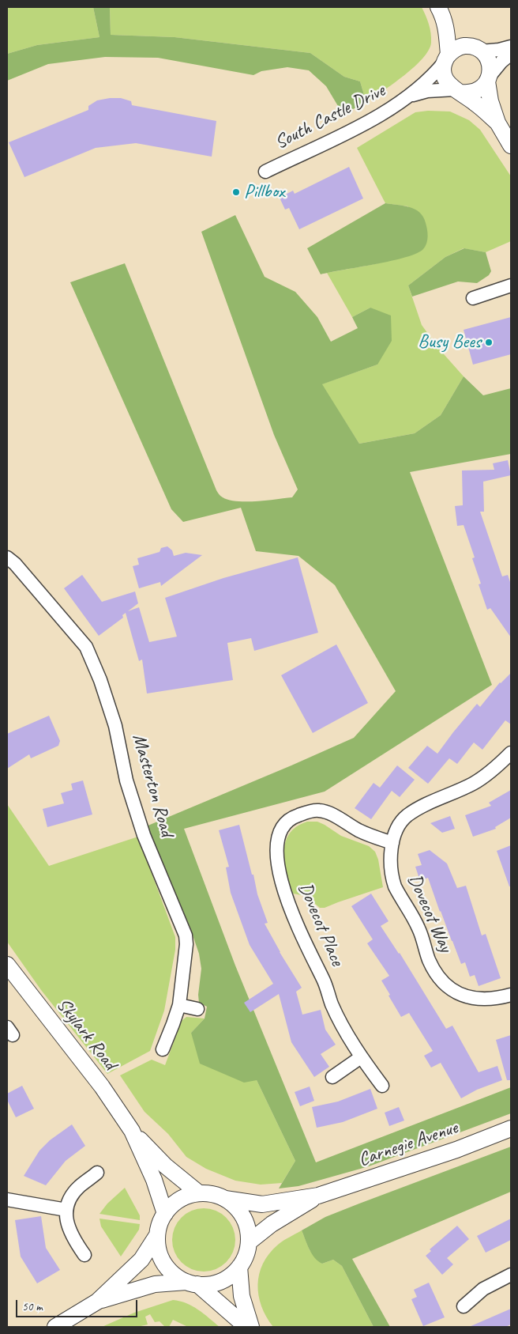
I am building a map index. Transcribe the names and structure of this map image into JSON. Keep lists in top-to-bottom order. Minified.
{"streets":{"street":["South Castle Drive","Masterton Road","Dovecot Way","Dovecot Place","Skylark Road","Carnegie Avenue"]},"crossings":[["Dovecot Way","Dovecot Place"],["Skylark Road","Carnegie Avenue"]],"places":["Pillbox","Busy Bees"],"scale_bar":"50 m"}
